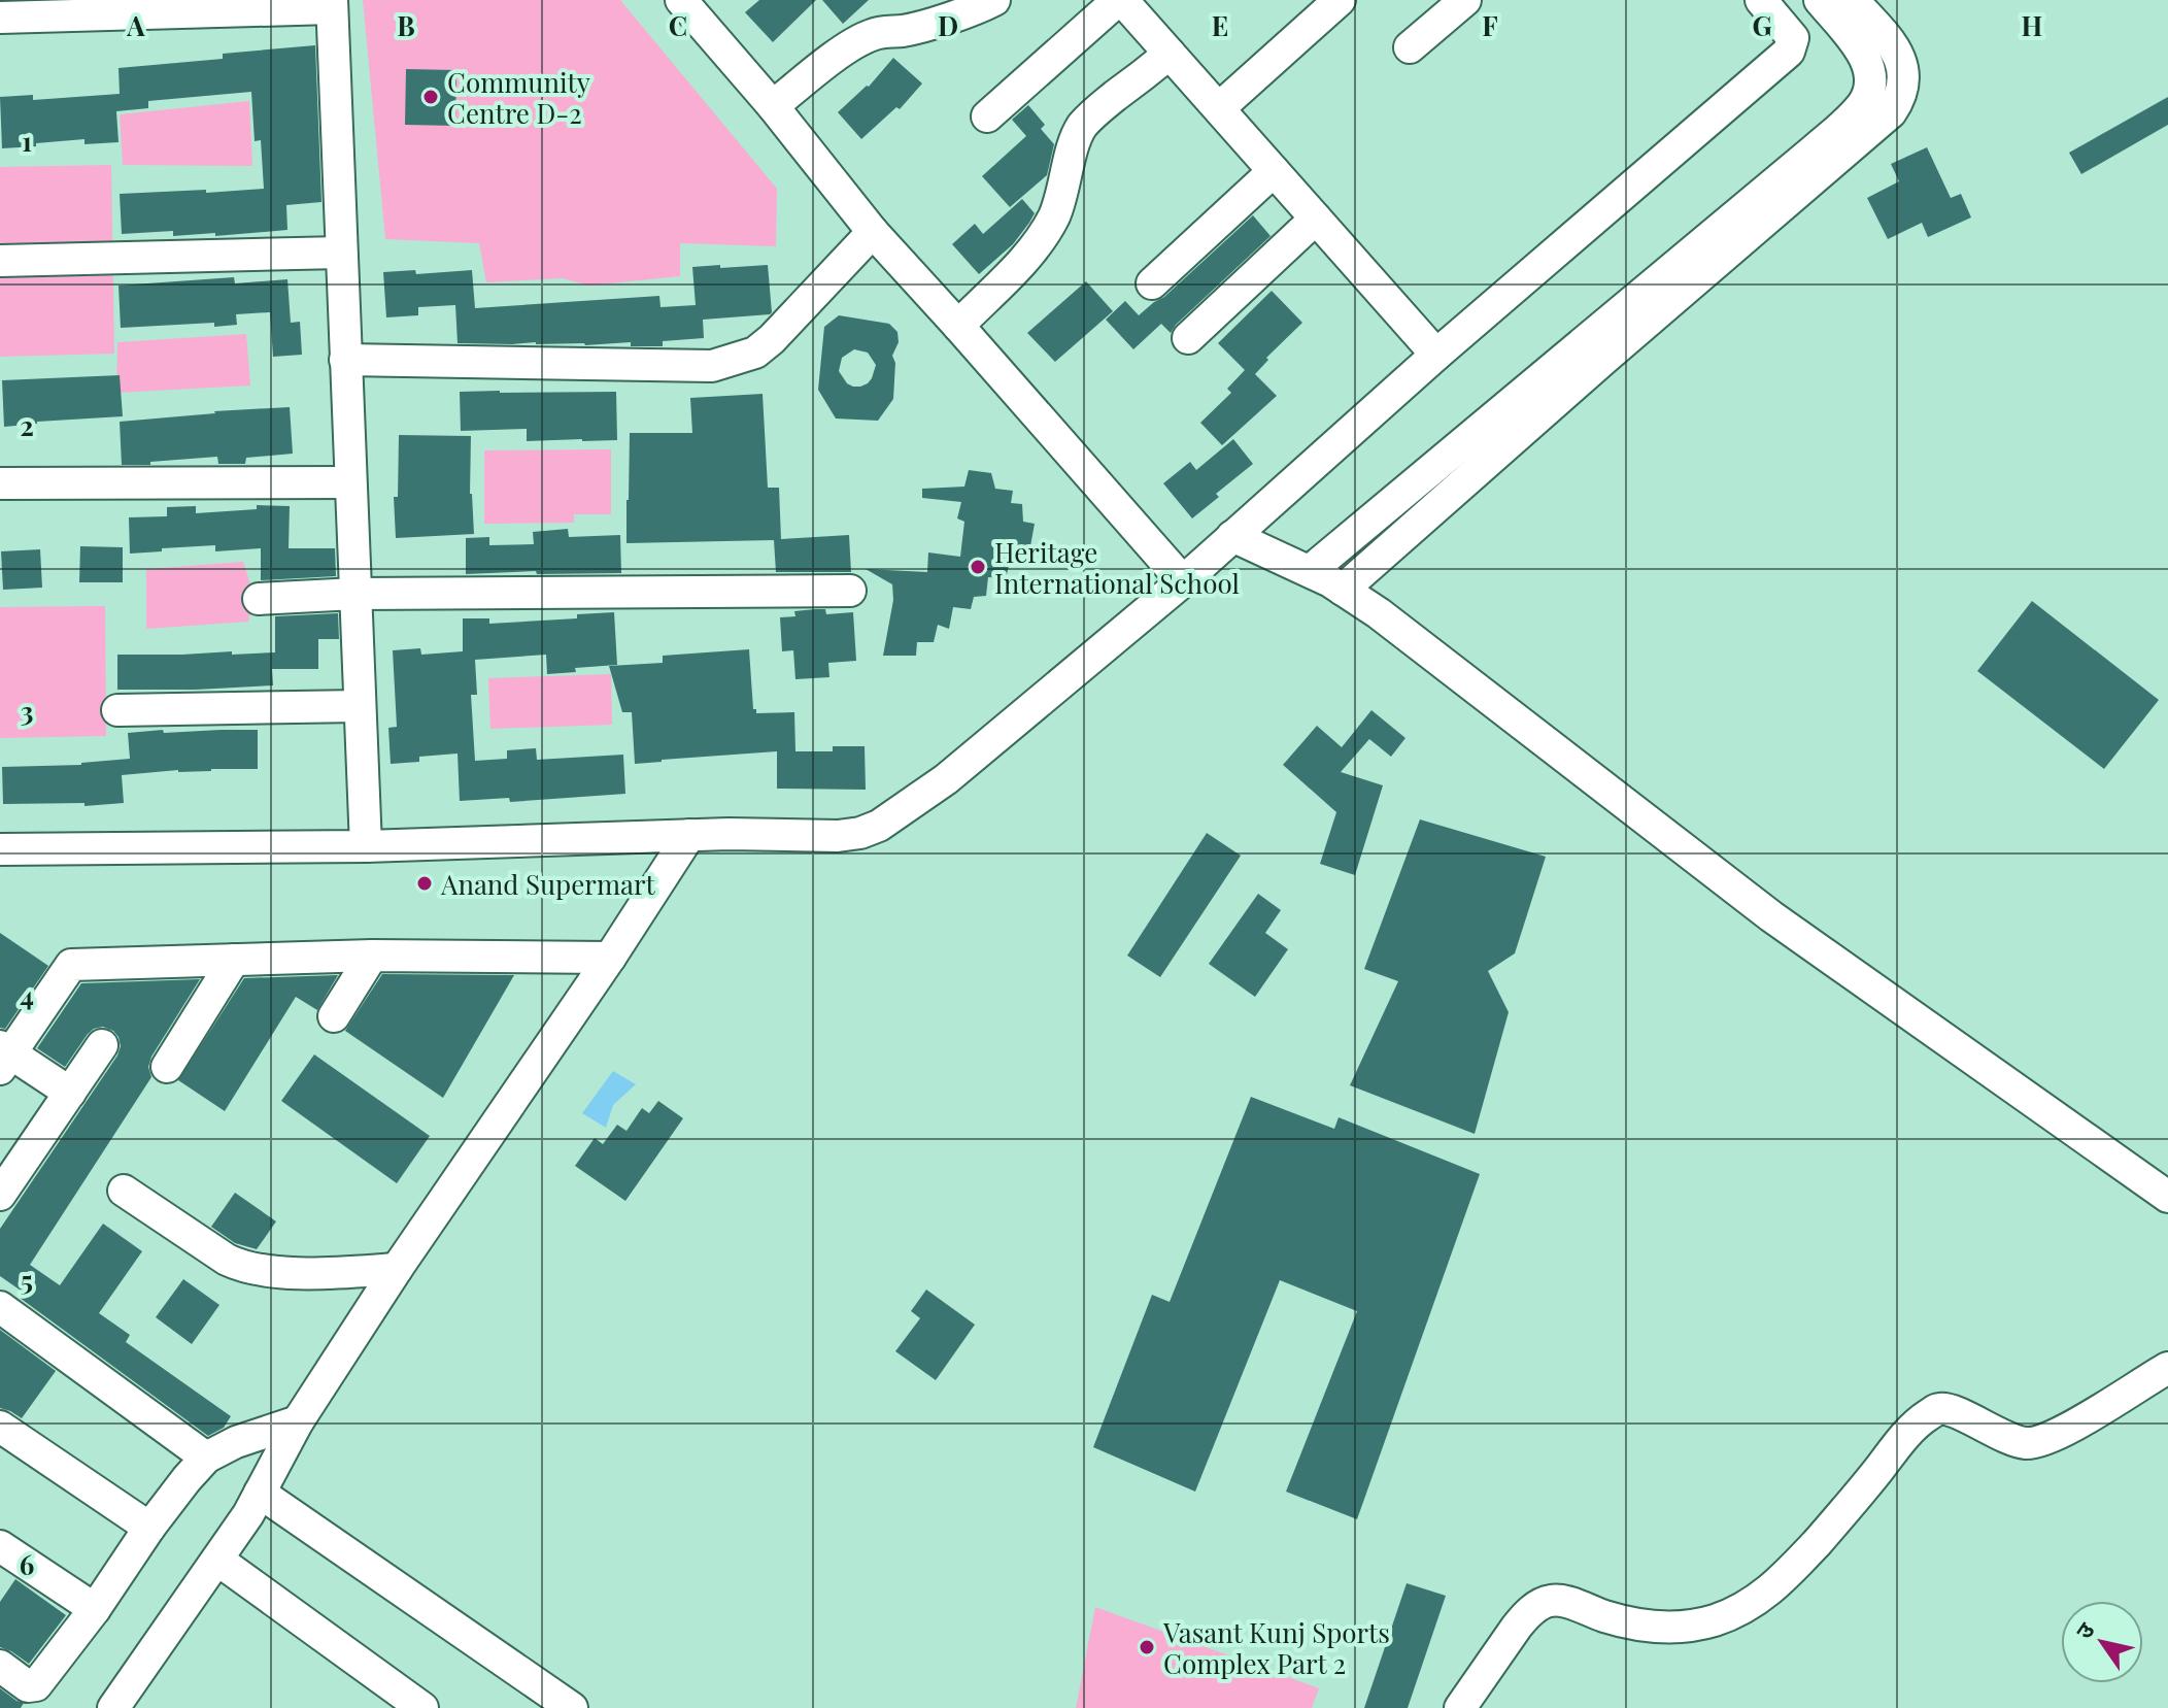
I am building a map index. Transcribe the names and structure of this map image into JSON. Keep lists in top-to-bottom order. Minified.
{"places":["Community Centre D-2","Heritage International School","Anand Supermart","Vasant Kunj Sports Complex Part 2"],"north":"top left","grid":{"columns":["A","B","C","D","E","F","G","H"],"rows":["1","2","3","4","5","6"]}}
